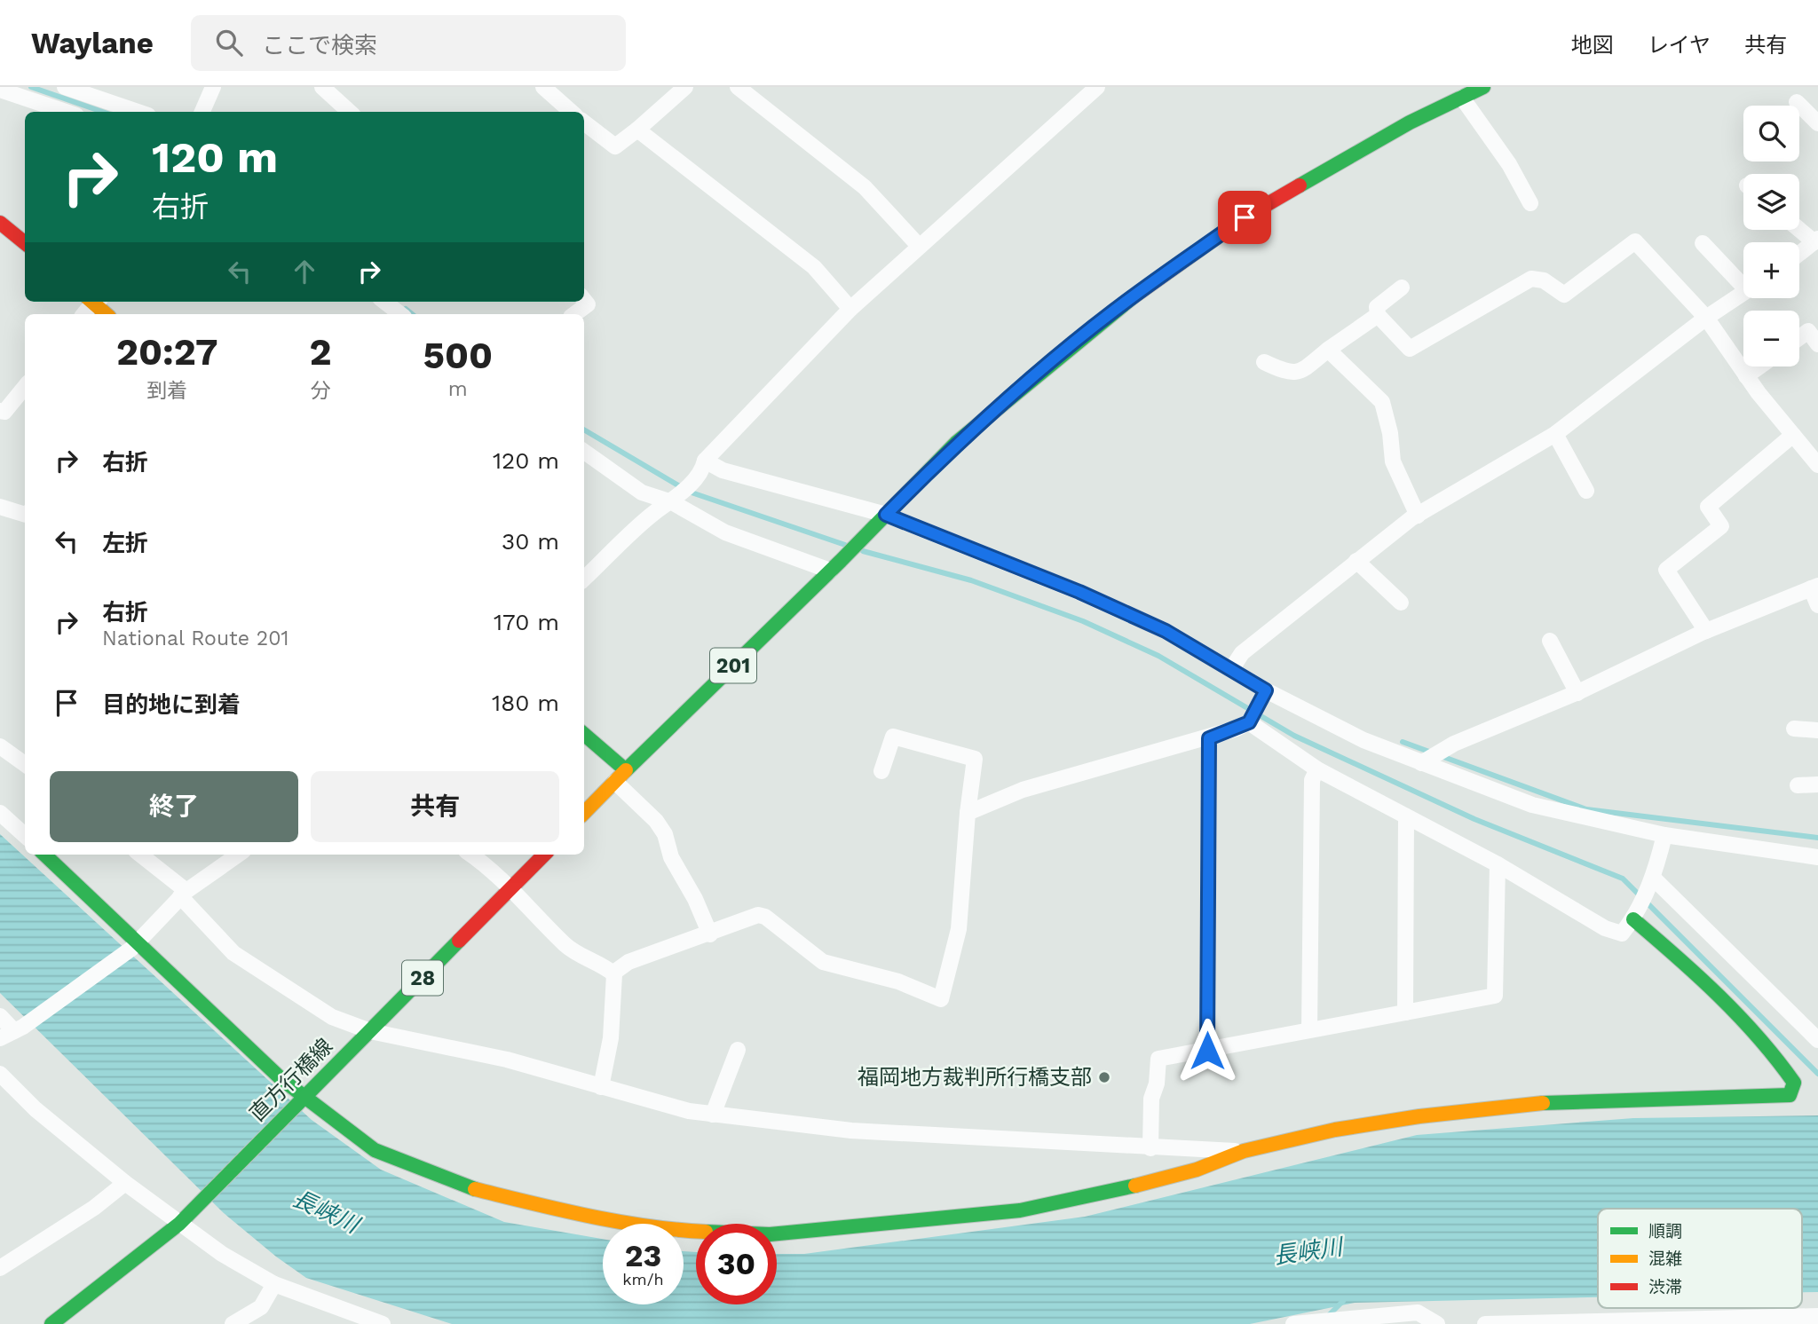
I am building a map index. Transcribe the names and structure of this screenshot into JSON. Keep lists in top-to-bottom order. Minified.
{"streets":{"main road":["201","28","直方行橋線"]},"water":["長峡川"],"places":["福岡地方裁判所行橋支部"],"legend":["順調","混雑","渋滞"],"page":{"header":"Waylane","search":"ここで検索","nav":["地図","レイヤ","共有"],"map_buttons":["+","−"],"turn":["120 m","右折"],"eta":["20:27","到着","2","分","500","m"],"list":[{"name":"右折","value":"120 m"},{"name":"左折","value":"30 m"},{"name":"右折","note":"National Route 201","value":"170 m"},{"name":"目的地に到着","value":"180 m"}],"buttons":["終了","共有"],"speed":"23 km/h","limit":"30"}}
